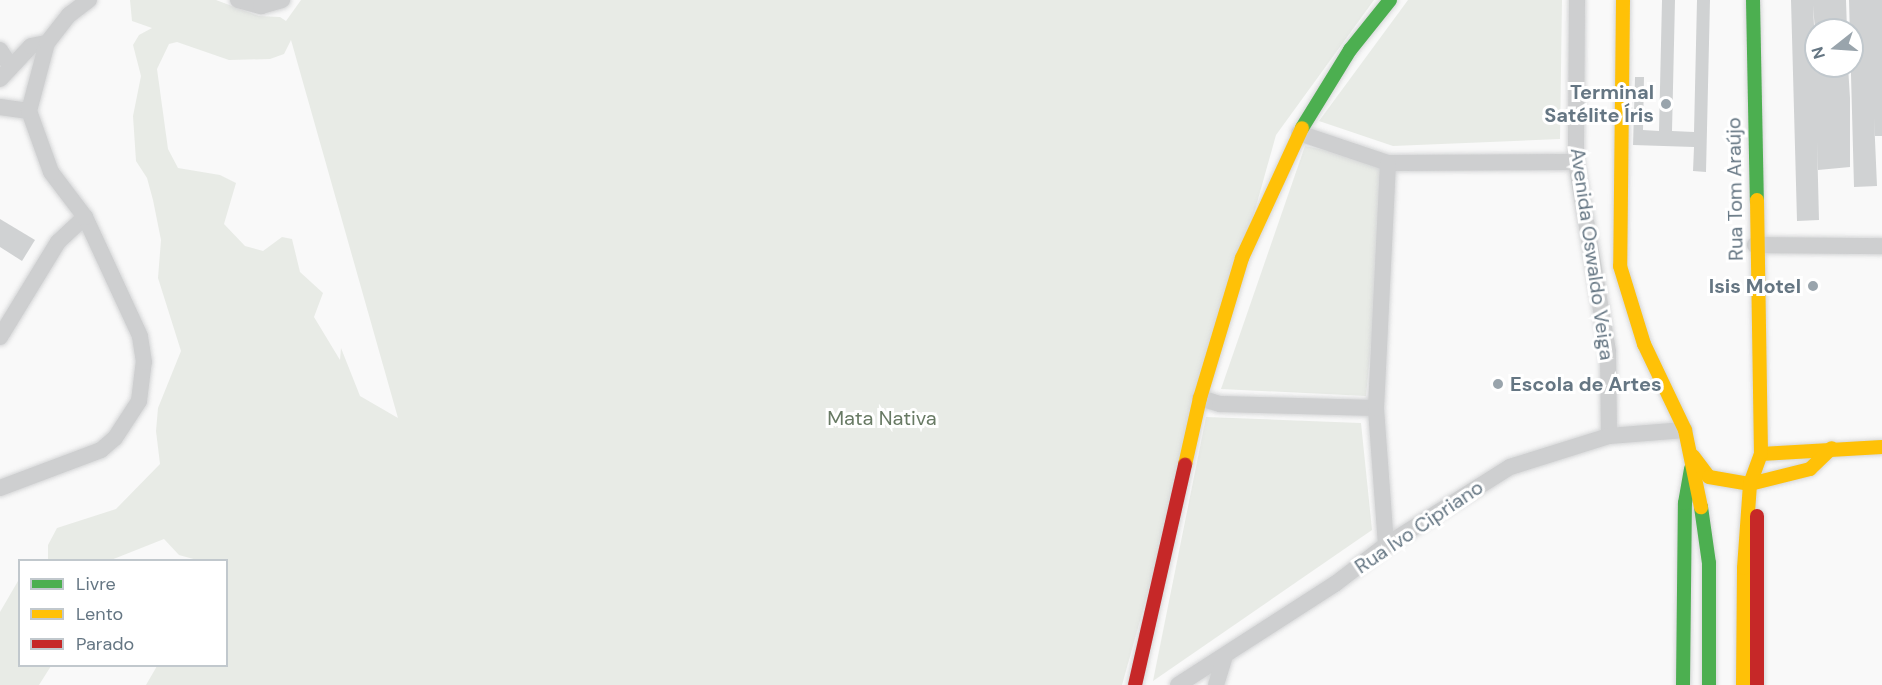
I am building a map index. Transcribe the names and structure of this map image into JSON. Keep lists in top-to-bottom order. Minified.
{"streets":{"main road":["Rua Tom Araújo"],"street":["Avenida Oswaldo Veiga","Rua Ivo Cipriano"]},"crossings":[["Avenida Oswaldo Veiga","Rua Ivo Cipriano"]],"parks":["Mata Nativa"],"places":["Terminal Satélite Íris","Isis Motel","Escola de Artes"],"legend":["Livre","Lento","Parado"],"north":"left"}
